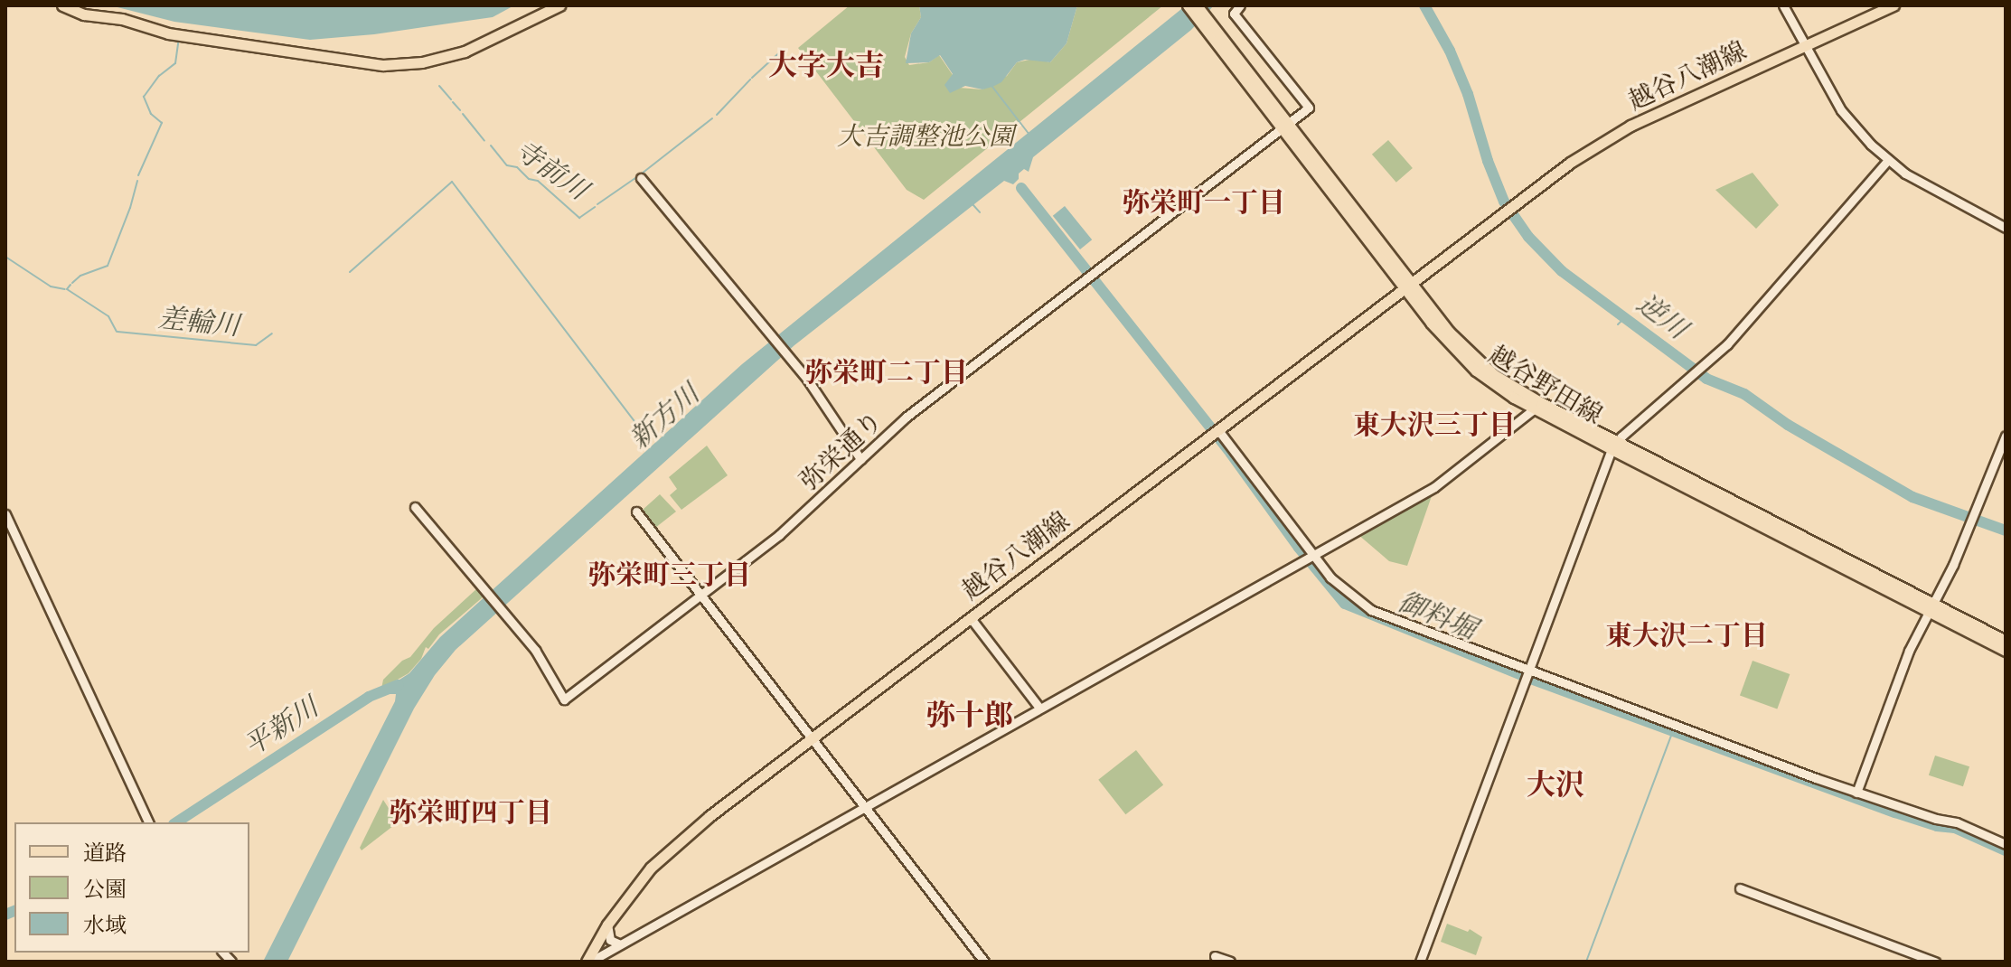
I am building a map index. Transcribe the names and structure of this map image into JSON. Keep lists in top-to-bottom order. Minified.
{"streets":{"main road":["越谷八潮線","越谷野田線"],"street":["弥栄通り"]},"crossings":[["越谷八潮線","越谷野田線"],["越谷野田線","弥栄通り"]],"districts":["大字大吉","弥栄町一丁目","弥栄町二丁目","東大沢三丁目","弥栄町三丁目","東大沢二丁目","弥十郎","大沢","弥栄町四丁目"],"water":["寺前川","逆川","差輪川","新方川","御料堀","平新川"],"parks":["大吉調整池公園"],"legend":["道路","公園","水域"]}
